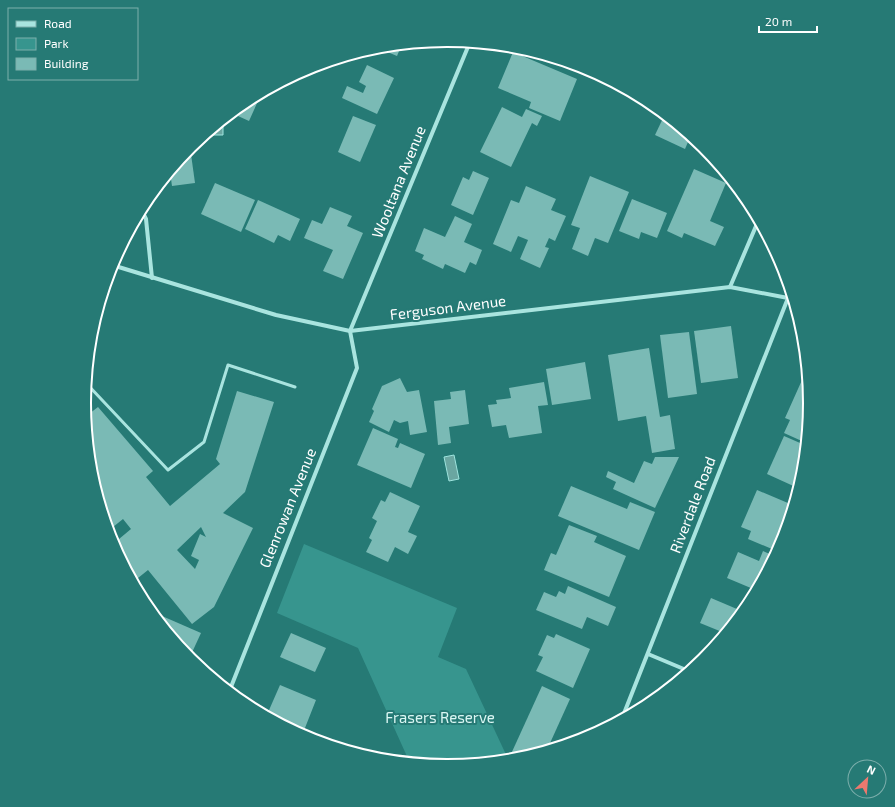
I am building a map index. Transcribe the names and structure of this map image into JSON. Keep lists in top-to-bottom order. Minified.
{"streets":{"street":["Wooltana Avenue","Ferguson Avenue","Riverdale Road","Glenrowan Avenue"]},"crossings":[["Wooltana Avenue","Ferguson Avenue"],["Wooltana Avenue","Glenrowan Avenue"],["Ferguson Avenue","Riverdale Road"],["Ferguson Avenue","Glenrowan Avenue"]],"parks":["Frasers Reserve"],"legend":["Road","Park","Building"],"scale_bar":"20 m","north":"top right"}
